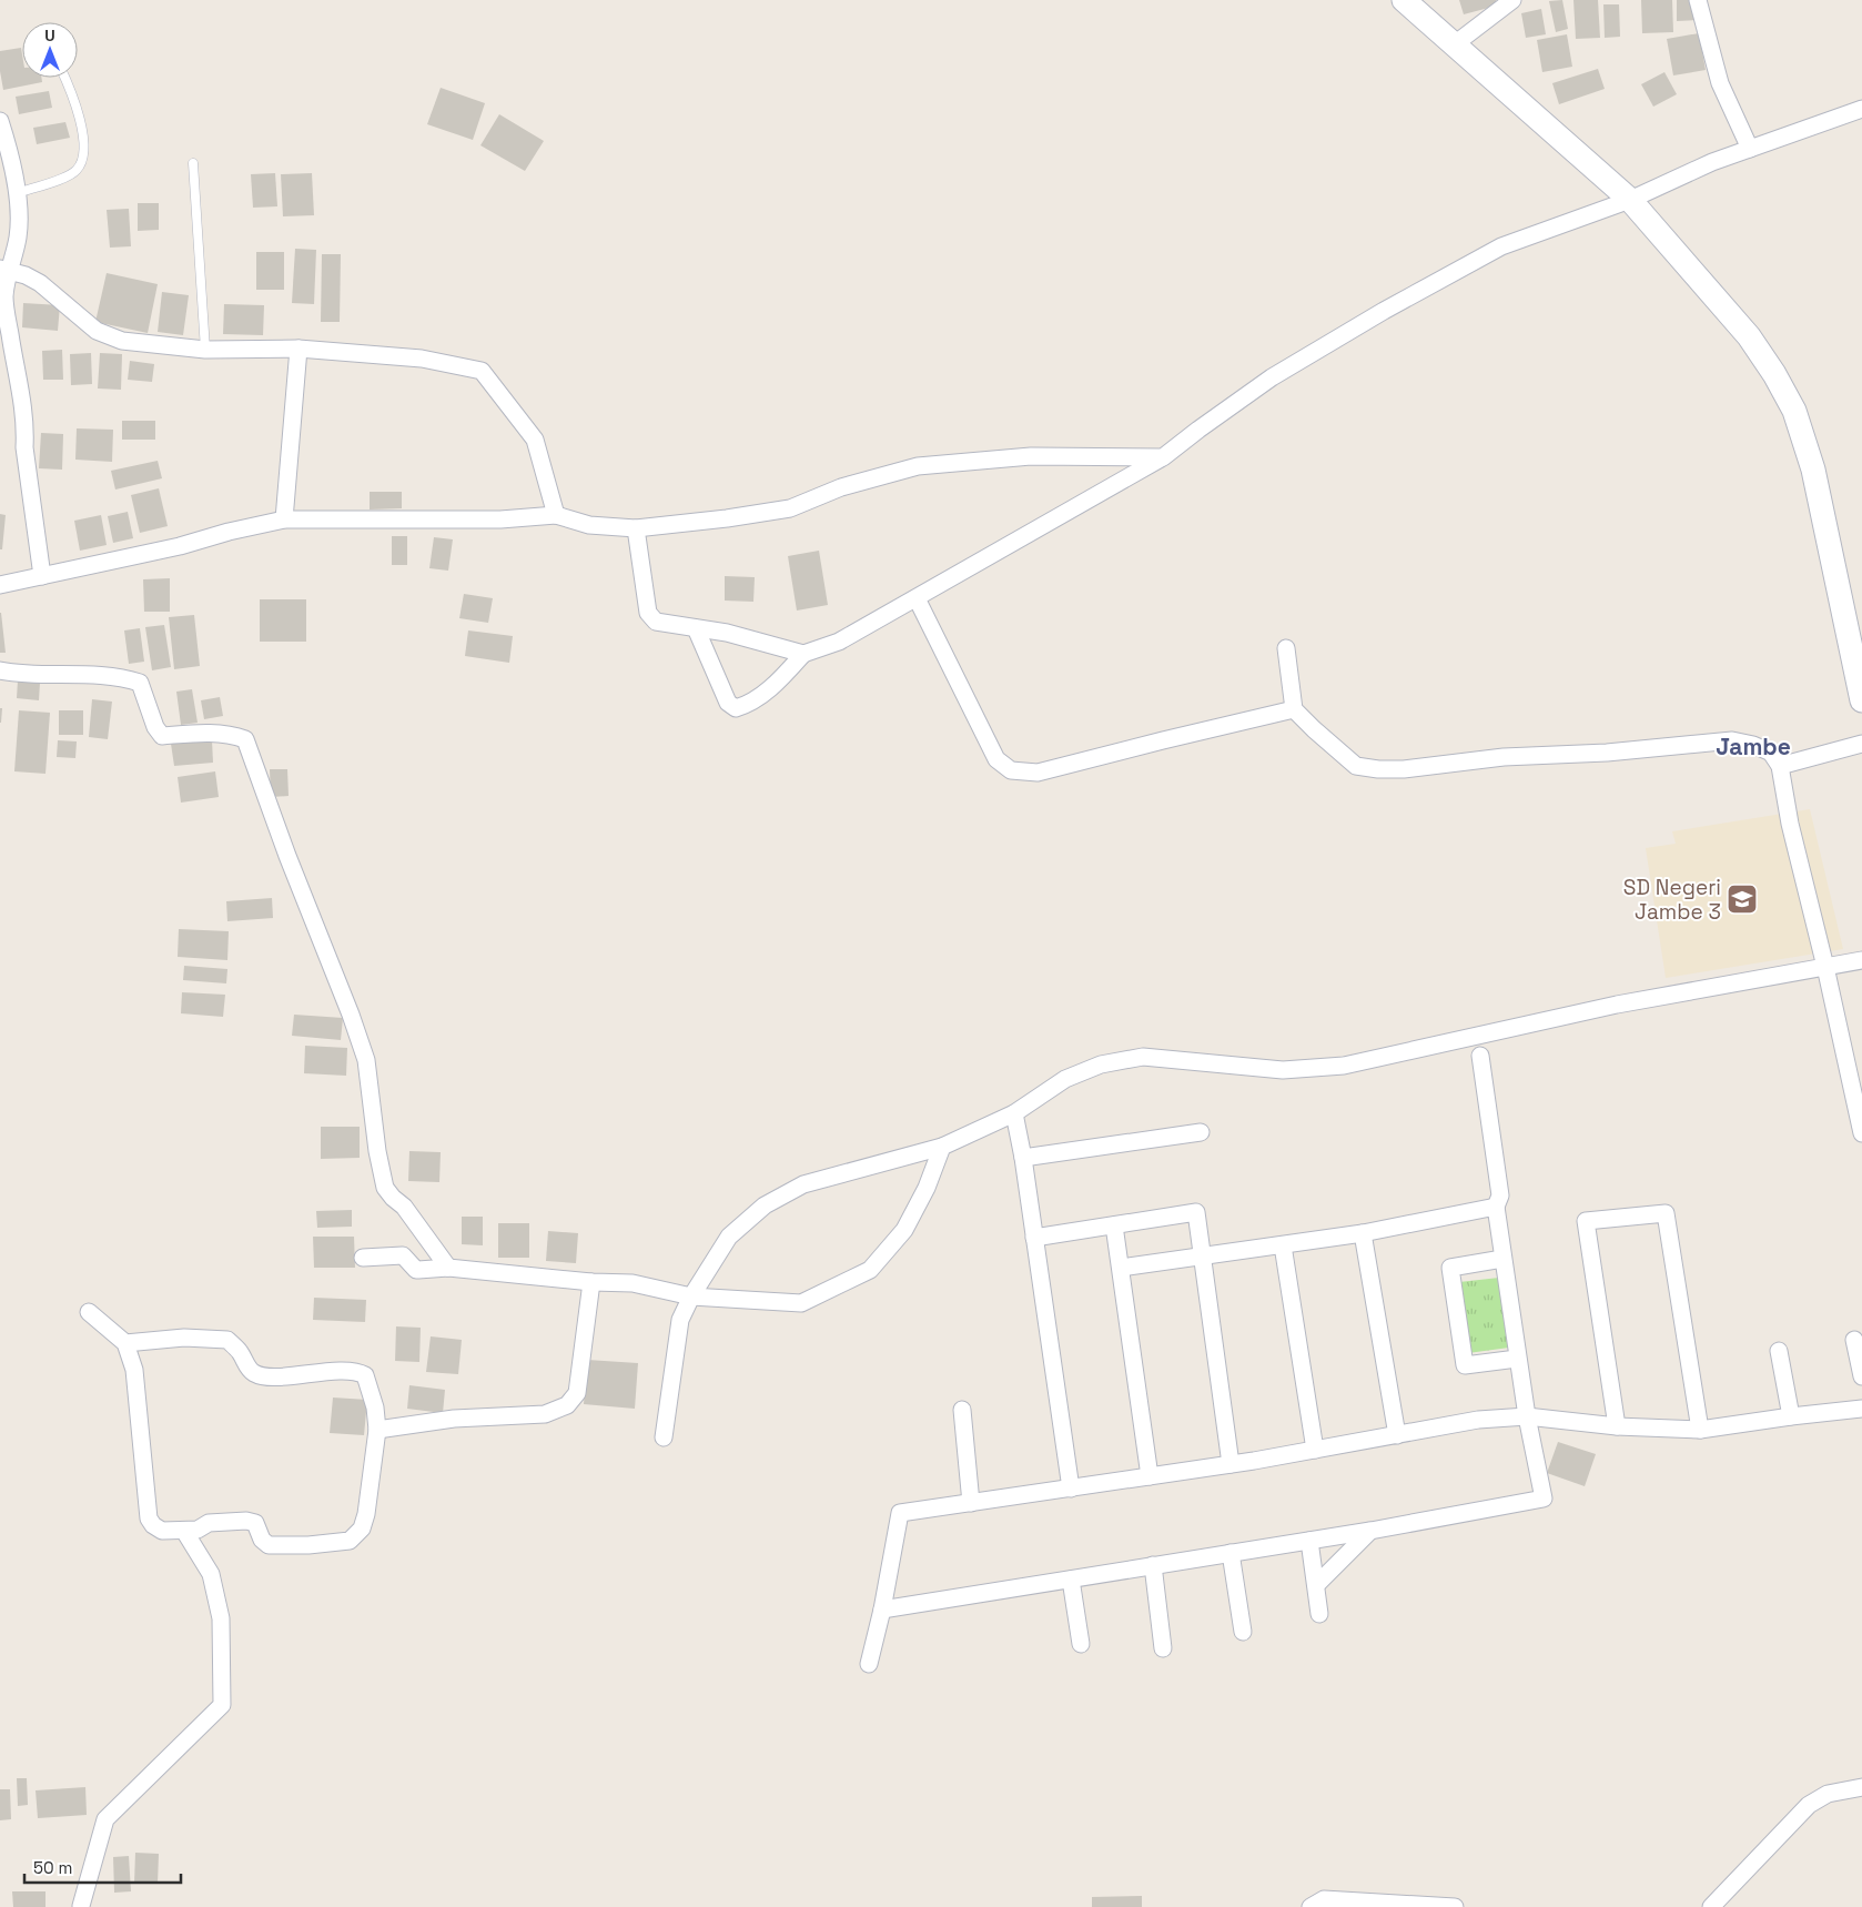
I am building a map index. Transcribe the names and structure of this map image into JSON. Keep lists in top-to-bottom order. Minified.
{"districts":["Jambe"],"places":{"school or university":["SD Negeri Jambe 3"]},"scale_bar":"50 m","north":"top"}
